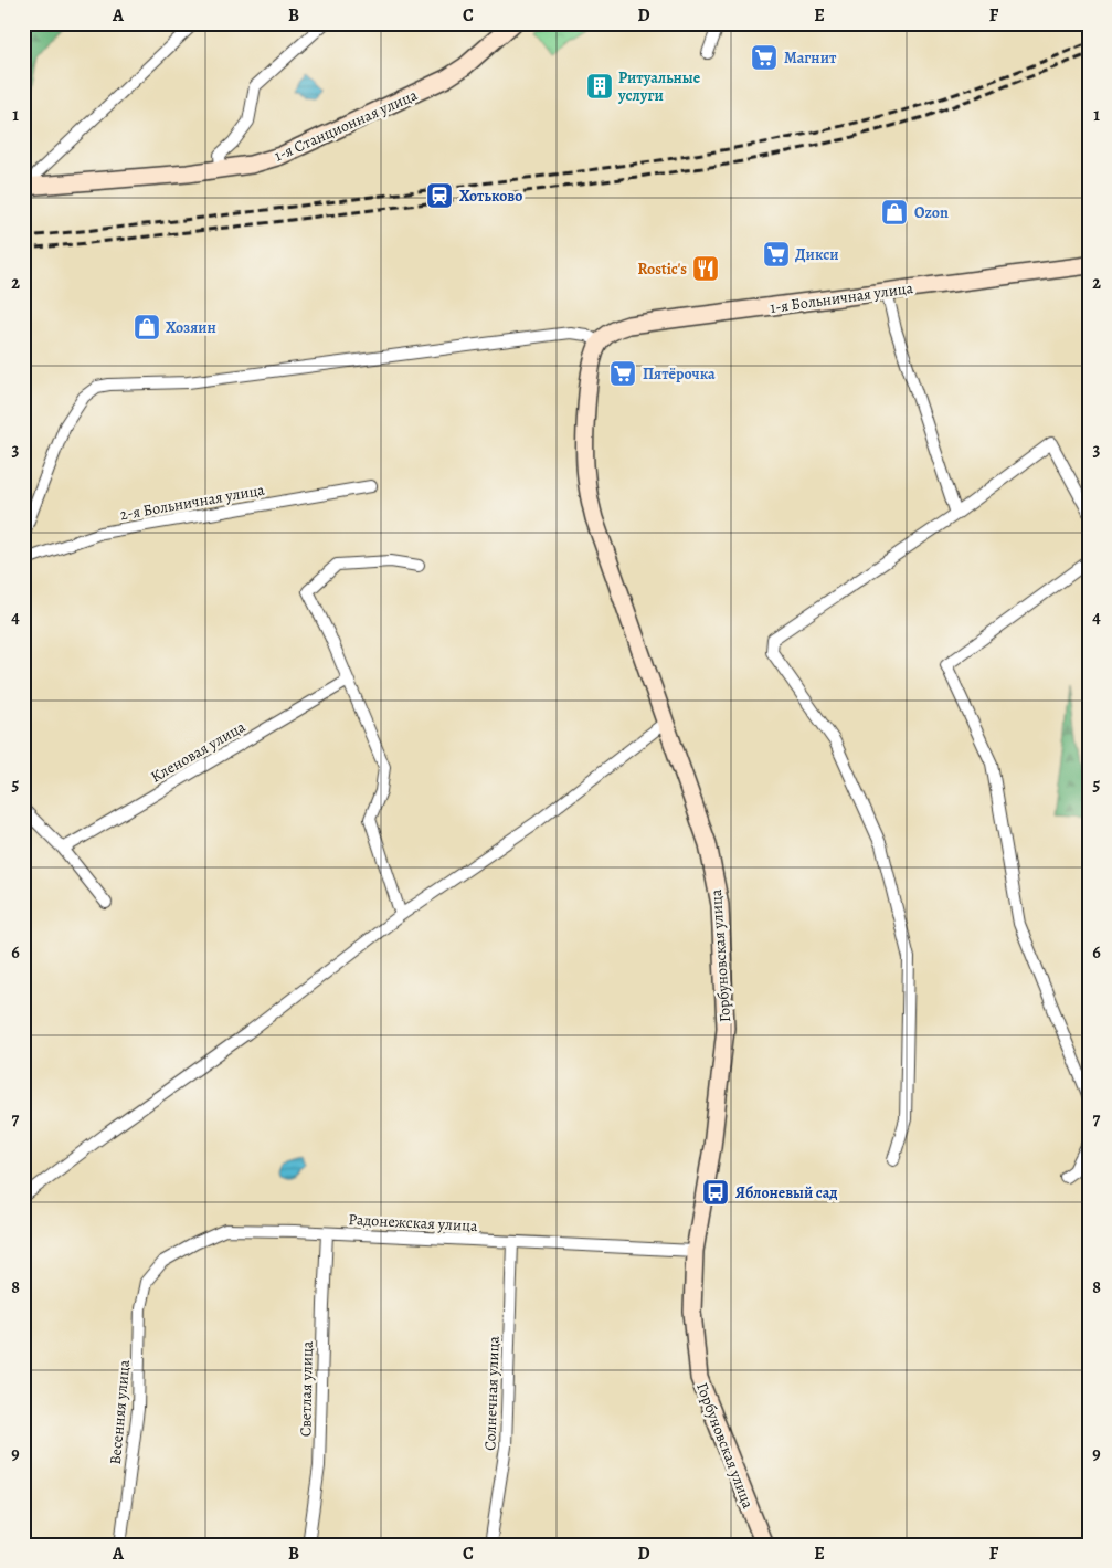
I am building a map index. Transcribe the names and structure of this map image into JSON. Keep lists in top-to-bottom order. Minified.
{"streets":{"main road":["1-я Станционная улица","1-я Больничная улица","Горбуновская улица"],"street":["2-я Больничная улица","Кленовая улица","Радонежская улица","Светлая улица","Солнечная улица","Весенняя улица"]},"crossings":[["1-я Больничная улица","Горбуновская улица"],["Горбуновская улица","Радонежская улица"],["Радонежская улица","Светлая улица"],["Радонежская улица","Солнечная улица"],["Радонежская улица","Весенняя улица"]],"places":{"supermarket":["Магнит","Дикси","Пятёрочка"],"building":["Ритуальные услуги"],"station":["Хотьково"],"shop":["Ozon","Хозяин"],"restaurant":["Rostic's"],"bus stop":["Яблоневый сад"]},"grid":{"columns":["A","B","C","D","E","F"],"rows":["1","2","3","4","5","6","7","8","9"]}}
